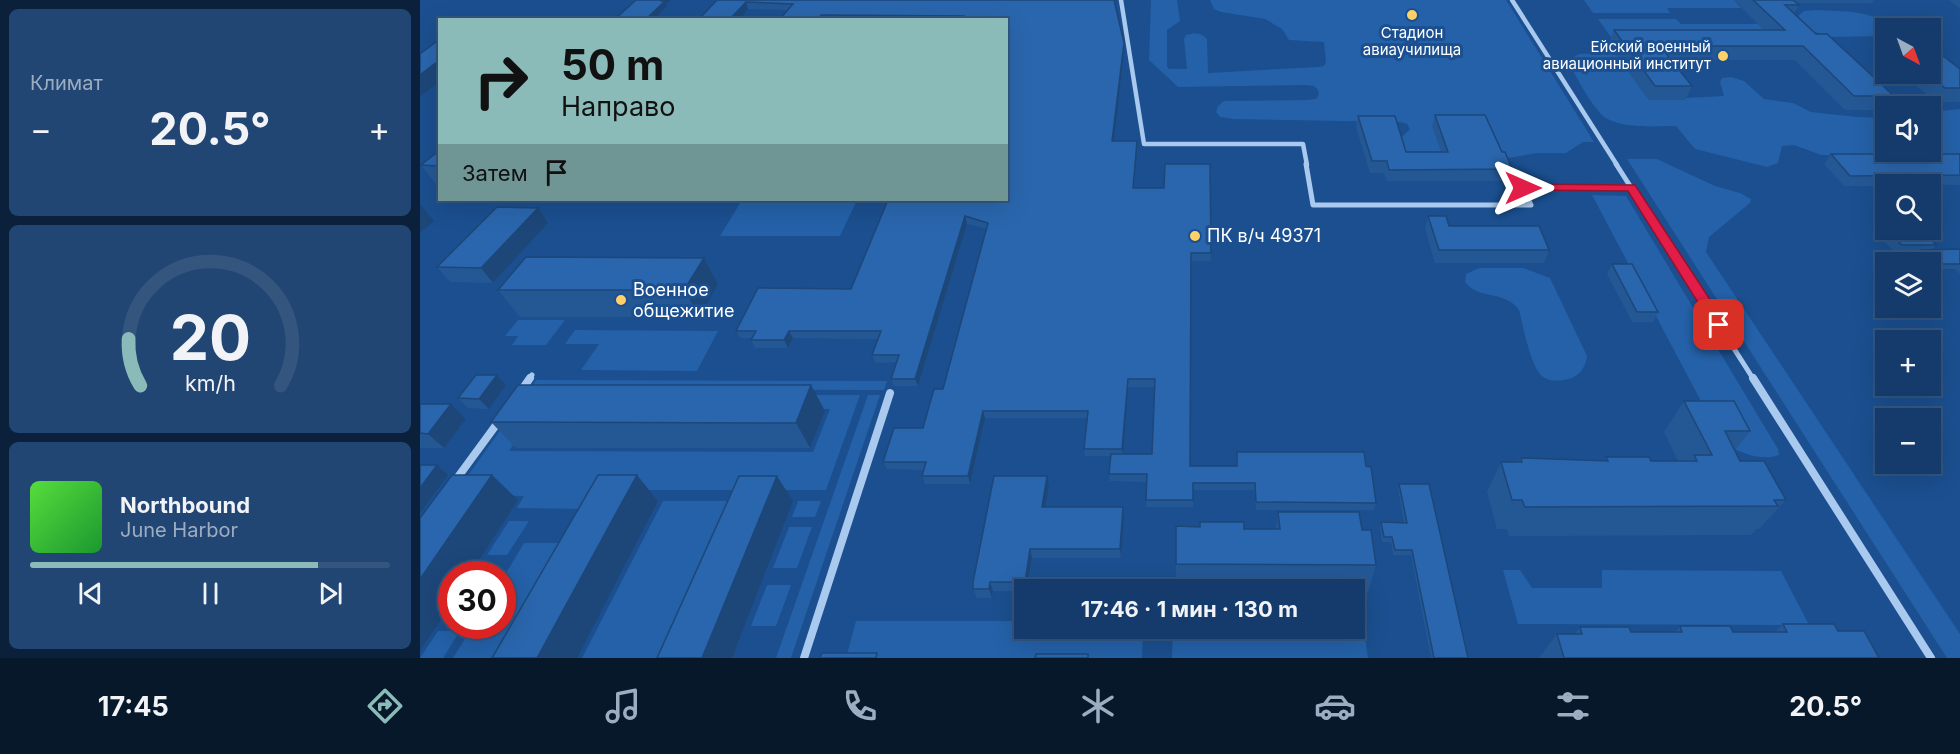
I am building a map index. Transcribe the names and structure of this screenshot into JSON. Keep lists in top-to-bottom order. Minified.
{"places":["Стадион авиаучилища","Ейский военный авиационный институт","ПК в/ч 49371","Военное общежитие"],"north":"bottom right","page":{"tile":"Климат","map_buttons":["+","−"],"turn":["50 m","Направо"],"heat":["−","20.5°","+"],"then":"Затем","song":["Northbound","June Harbor"],"limit":"30","trip":"17:46 · 1 мин · 130 m","tabs":["17:45","20.5°"],"gauge":["20","km/h"]}}
